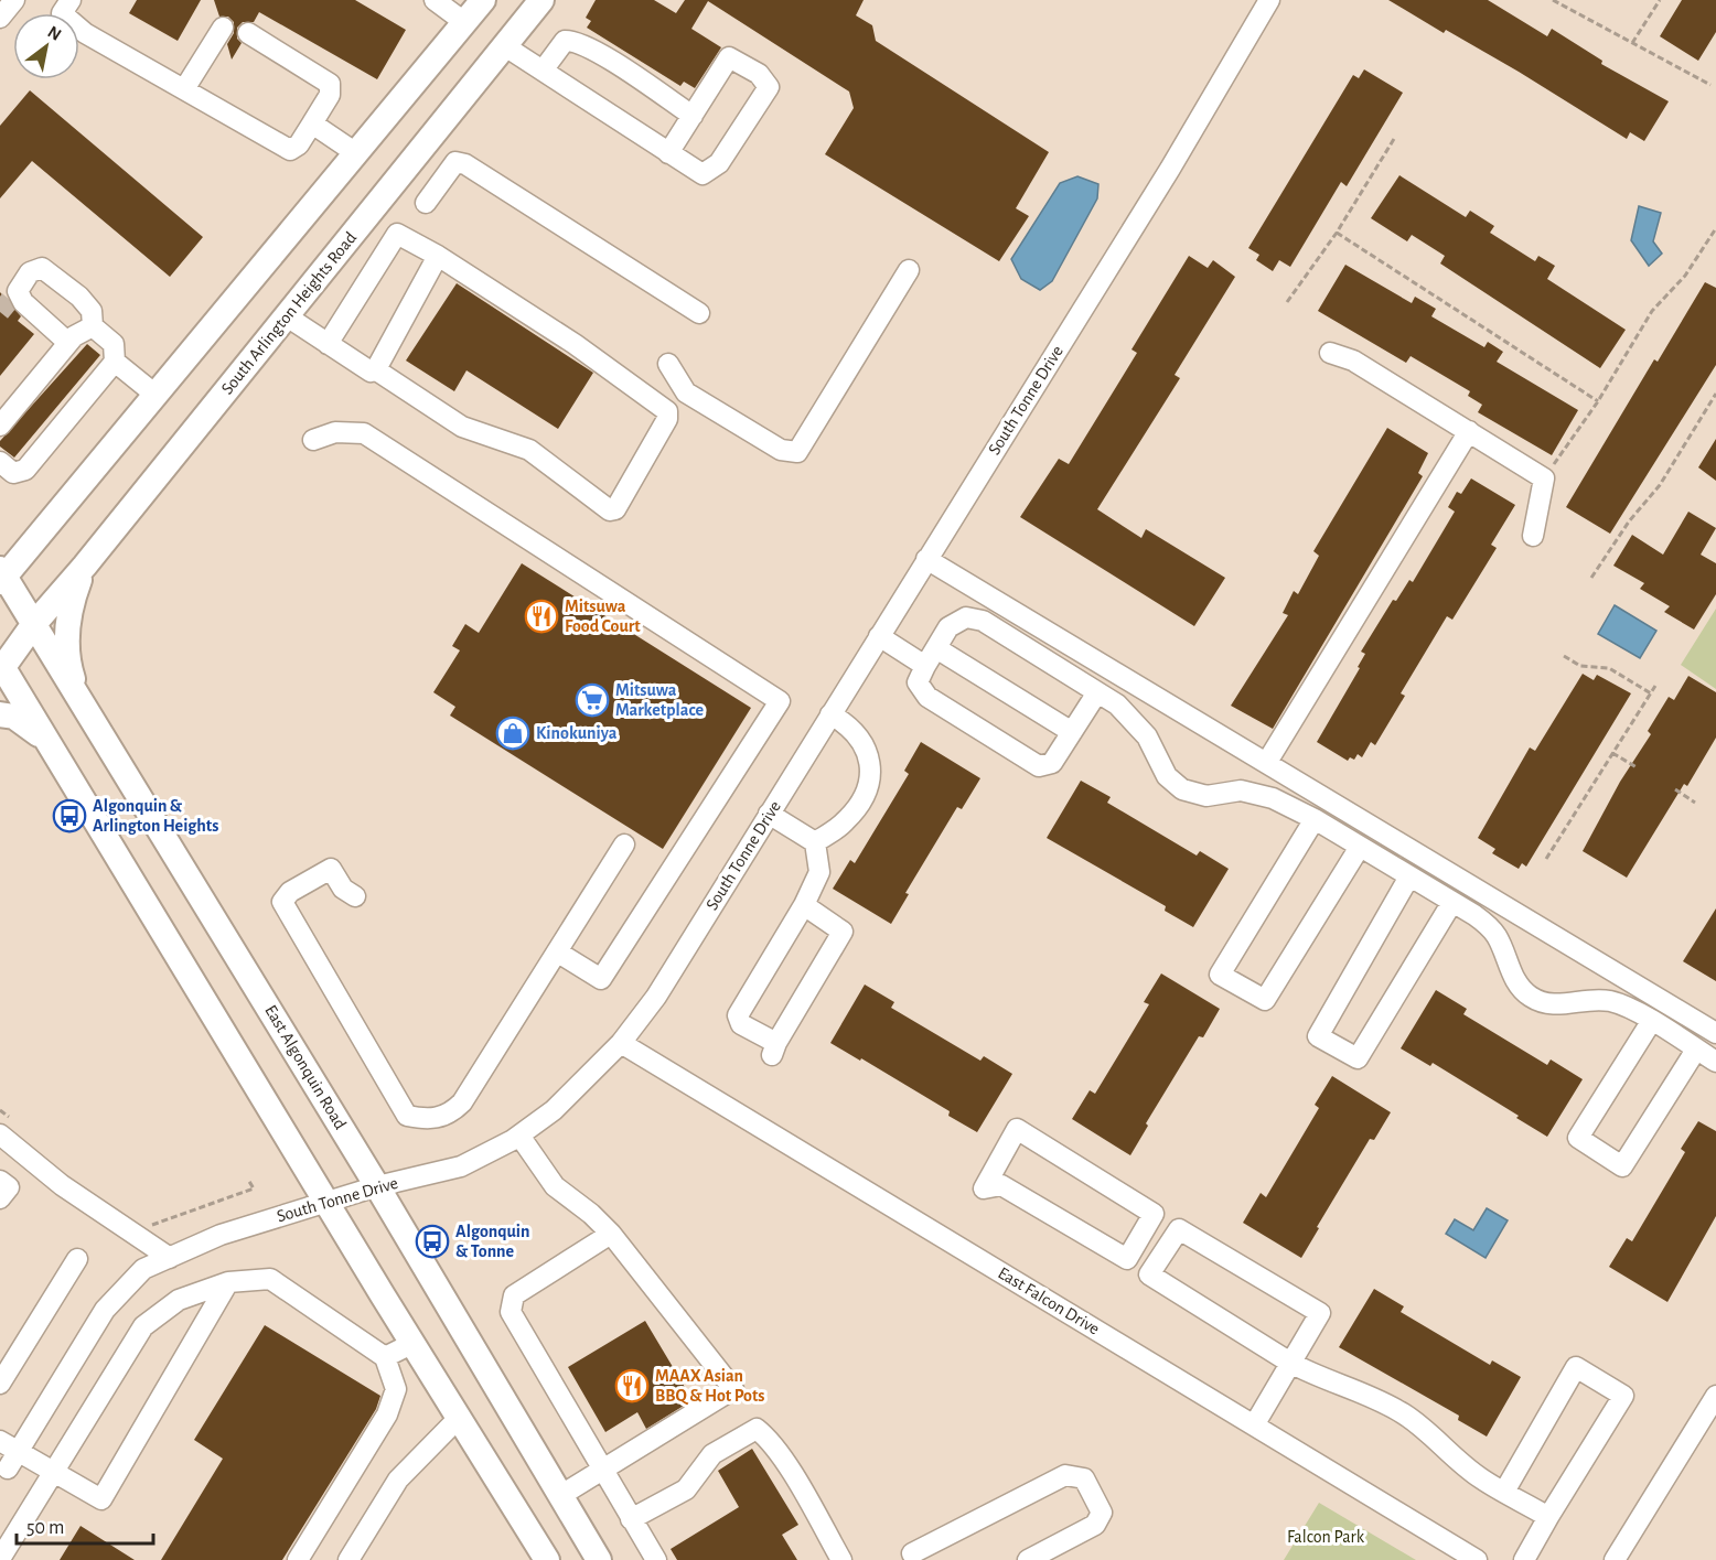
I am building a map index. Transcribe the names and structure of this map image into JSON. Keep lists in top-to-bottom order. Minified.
{"streets":{"main road":["South Arlington Heights Road","East Algonquin Road"],"street":["South Tonne Drive","East Falcon Drive"]},"crossings":[["South Arlington Heights Road","East Algonquin Road"],["South Tonne Drive","East Algonquin Road"],["South Tonne Drive","East Falcon Drive"]],"parks":["Falcon Park"],"places":{"restaurant":["Mitsuwa Food Court","MAAX Asian BBQ & Hot Pots"],"supermarket":["Mitsuwa Marketplace"],"shop":["Kinokuniya"],"bus stop":["Algonquin & Arlington Heights","Algonquin & Tonne"]},"scale_bar":"50 m","north":"top right"}
